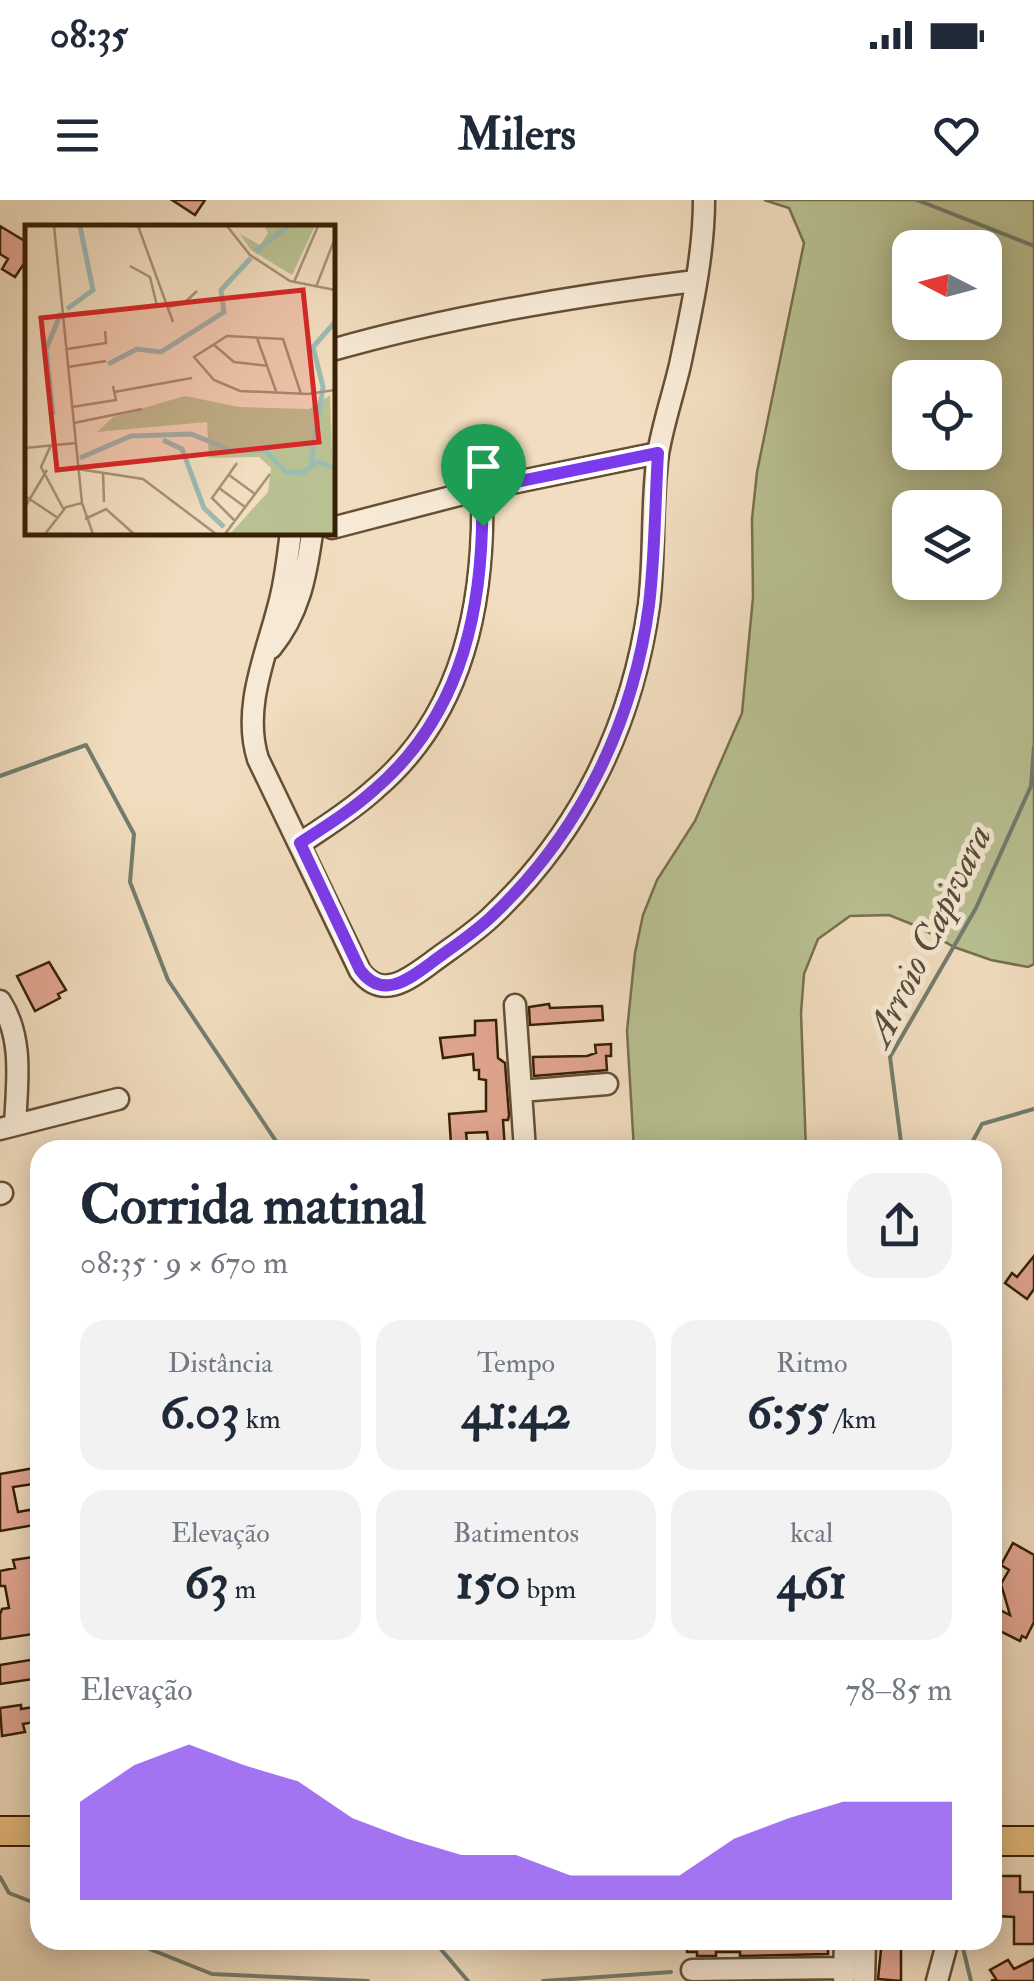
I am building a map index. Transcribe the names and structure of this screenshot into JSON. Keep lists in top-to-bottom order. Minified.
{"water":["Arroio Capivara"],"north":"left","page":{"status":"08:35","header":"Milers","heading":["Corrida matinal","08:35 · 9 × 670 m"],"stats":[["Distância","6.03 km"],["Tempo","41:42"],["Ritmo","6:55 /km"],["Elevação","63 m"],["Batimentos","150 bpm"],["kcal","461"]],"chart":["Elevação","78–85 m"]}}
